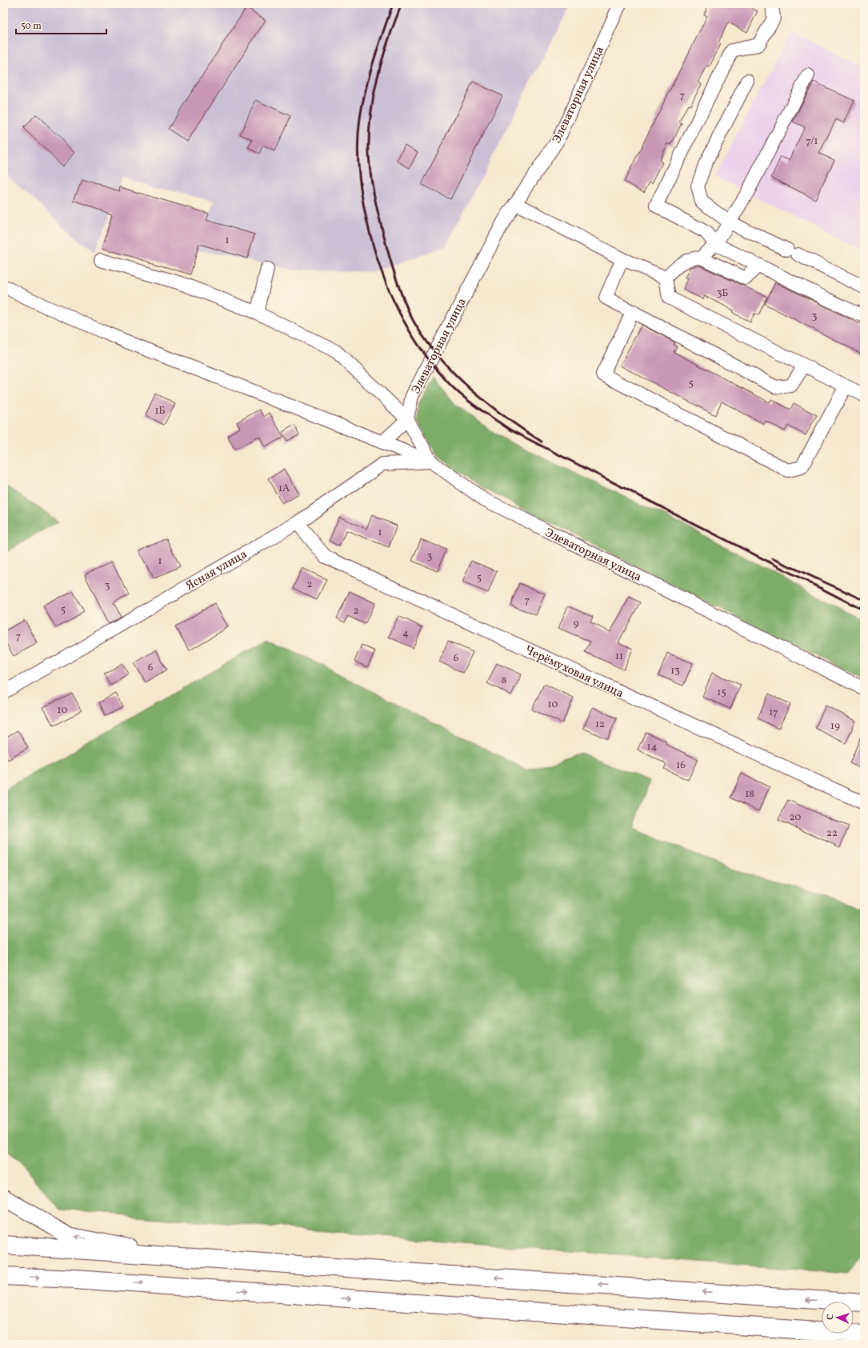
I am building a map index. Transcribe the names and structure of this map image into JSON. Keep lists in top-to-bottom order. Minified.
{"streets":{"street":["Элеваторная улица","Ясная улица","Черёмуховая улица"]},"crossings":[["Элеваторная улица","Ясная улица"],["Ясная улица","Черёмуховая улица"]],"house_numbers":["7","7/1","1","3Б","3","5","1Б","1А","1","3","1","5","2","3","7","5","2","9","4","7","11","6","6","13","8","15","10","10","17","12","19","14","16","18","20","22"],"scale_bar":"50 m","north":"left"}
